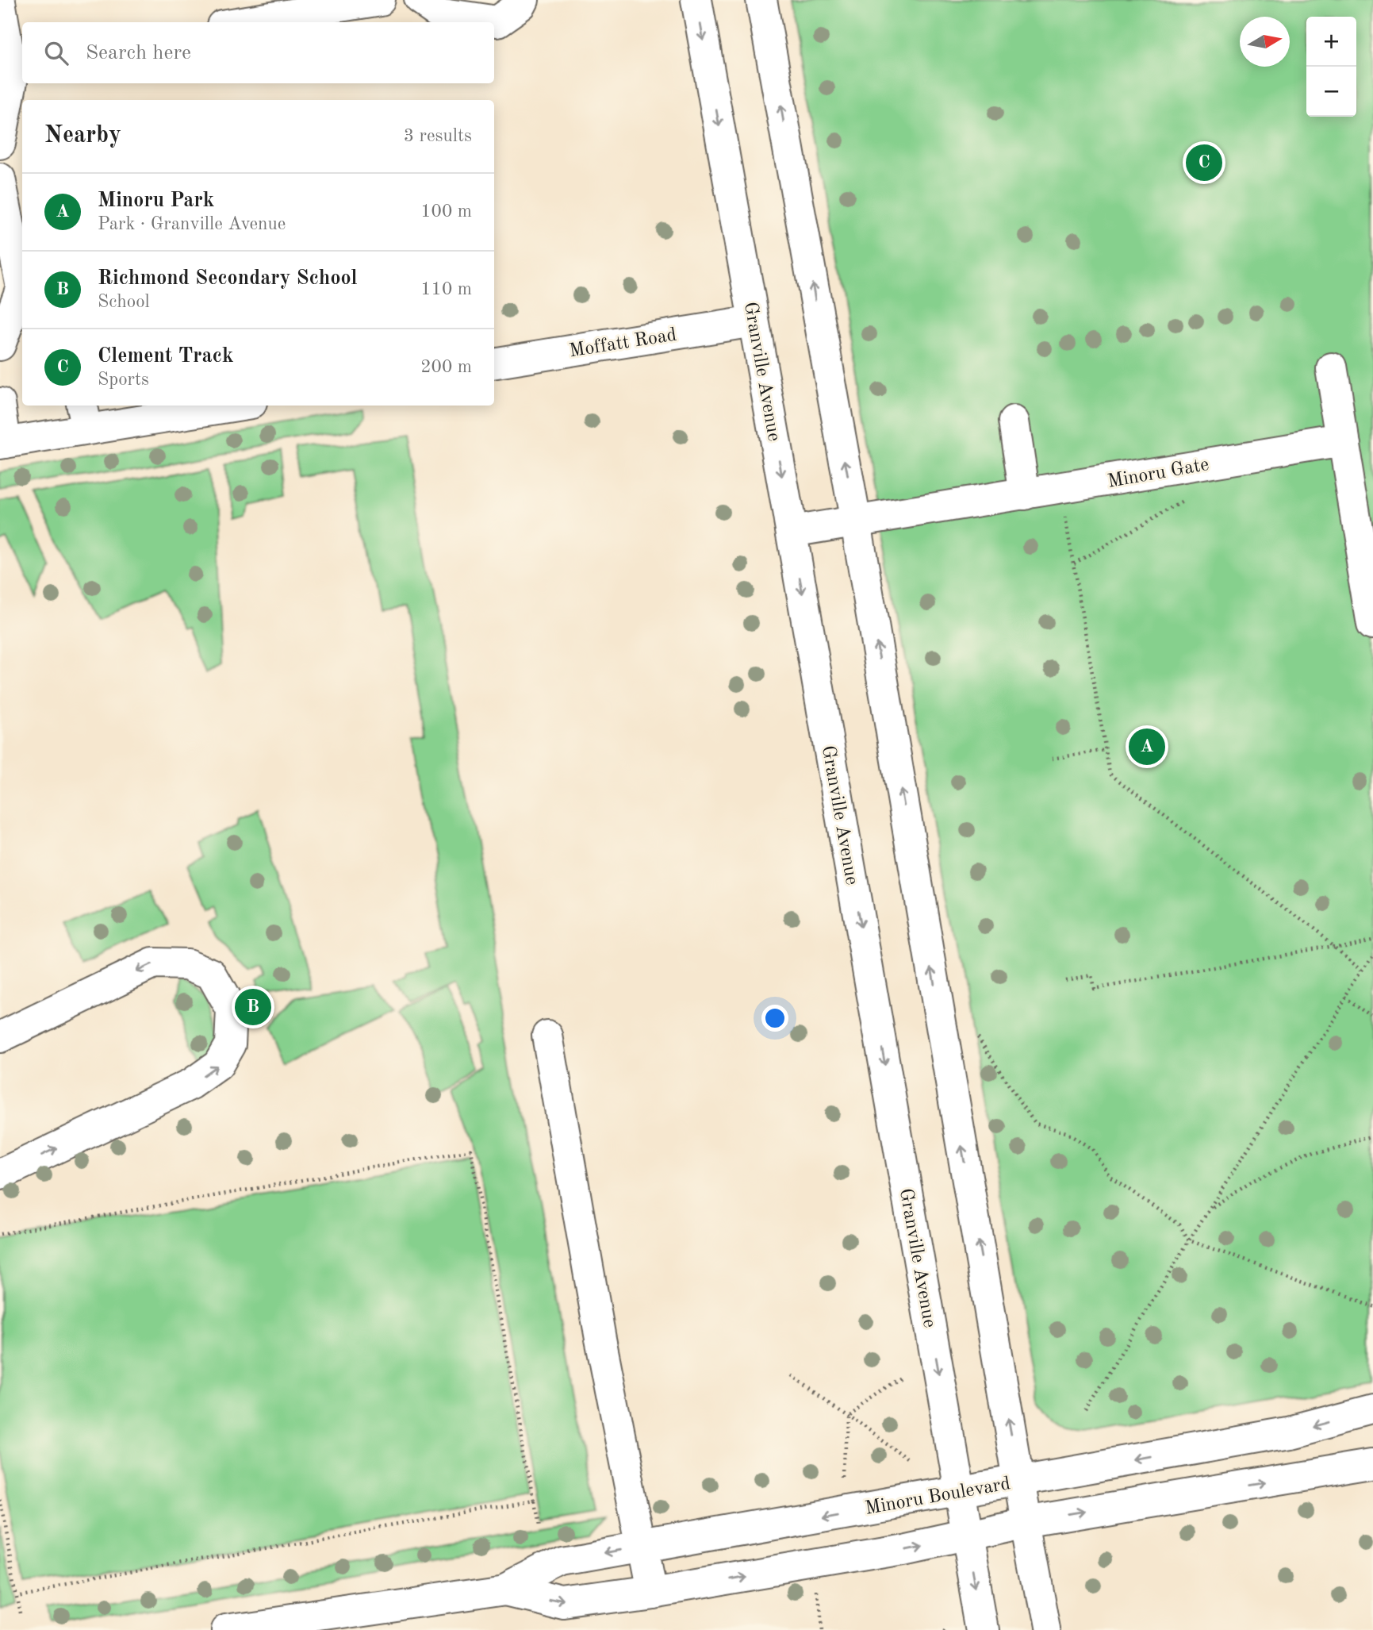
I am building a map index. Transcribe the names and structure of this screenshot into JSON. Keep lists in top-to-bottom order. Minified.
{"streets":{"main road":["Moffatt Road","Granville Avenue","Minoru Gate","Minoru Boulevard"]},"crossings":[["Moffatt Road","Granville Avenue"],["Granville Avenue","Minoru Gate"],["Granville Avenue","Minoru Boulevard"]],"north":"right","page":{"map_buttons":["+","−"],"search":"Search here","heading":["Nearby","3 results"],"pins":["C","A","B"],"list":[{"mark":"A","name":"Minoru Park","note":"Park · Granville Avenue","value":"100 m"},{"mark":"B","name":"Richmond Secondary School","note":"School","value":"110 m"},{"mark":"C","name":"Clement Track","note":"Sports","value":"200 m"}]}}
